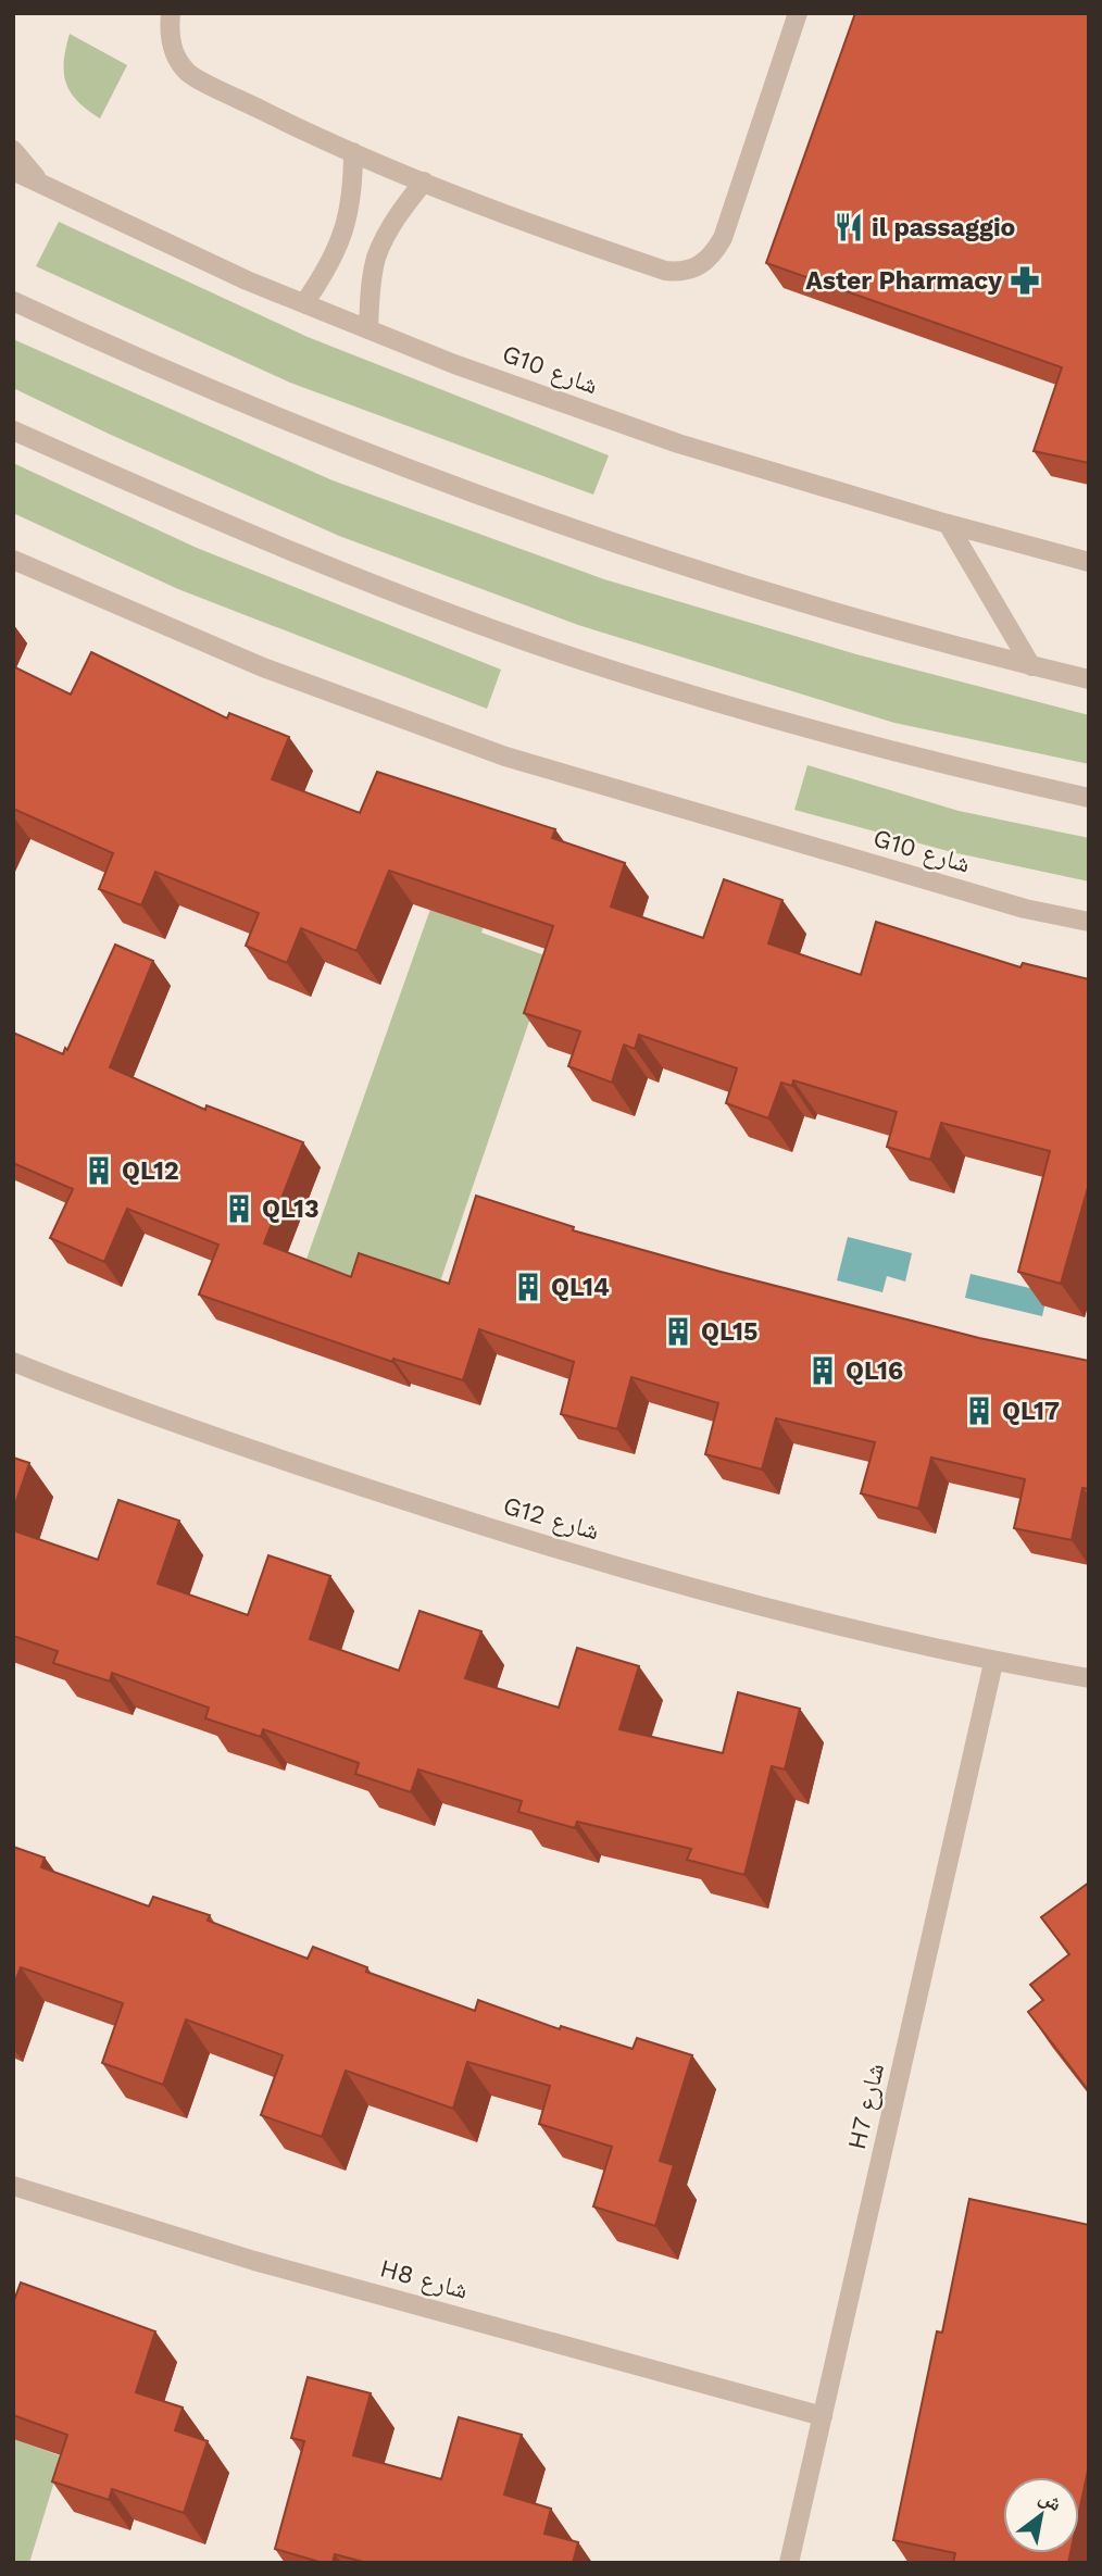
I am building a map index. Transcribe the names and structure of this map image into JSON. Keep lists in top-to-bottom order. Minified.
{"streets":{"street":["G10 شارع","G12 شارع","H7 شارع","H8 شارع"]},"crossings":[["G12 شارع","H7 شارع"],["H7 شارع","H8 شارع"]],"places":{"restaurant":["il passaggio"],"pharmacy":["Aster Pharmacy"],"building":["QL12","QL13","QL14","QL15","QL16","QL17"]},"north":"top right"}
